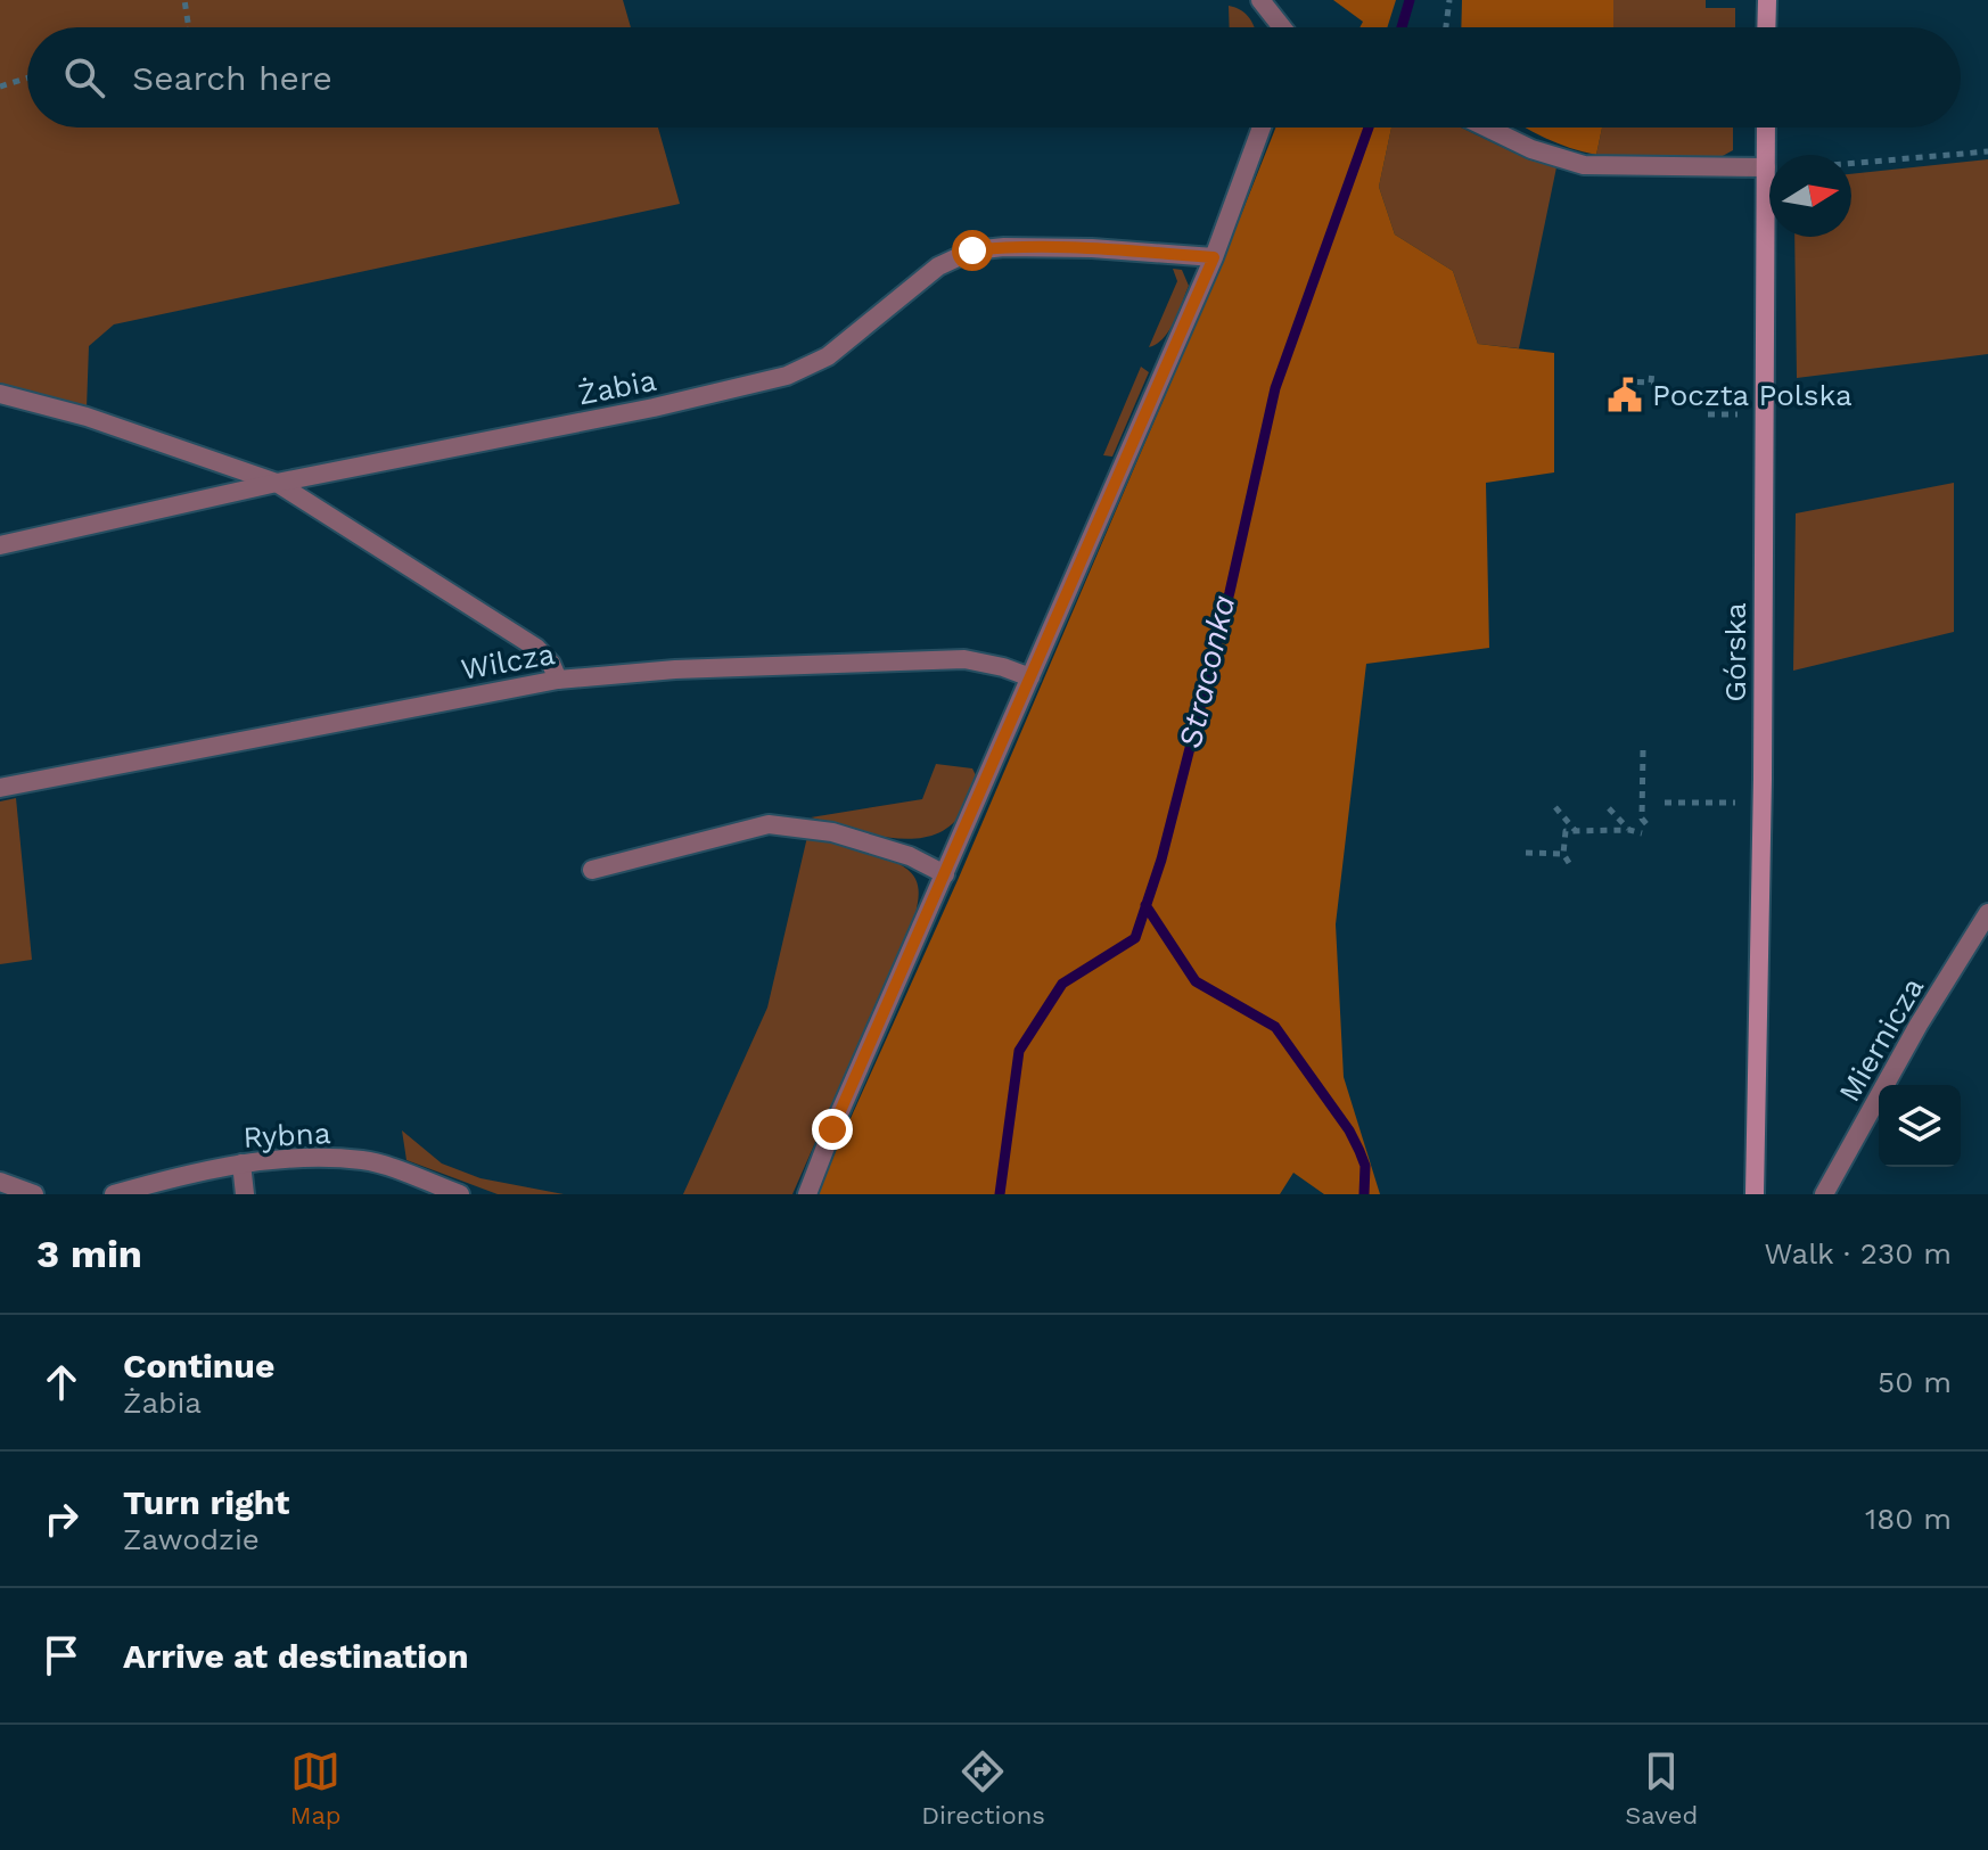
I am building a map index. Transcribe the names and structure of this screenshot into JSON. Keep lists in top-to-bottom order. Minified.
{"streets":{"street":["Żabia","Górska","Wilcza","Miernicza","Rybna"]},"water":["Straconka"],"places":{"public building":["Poczta Polska"]},"north":"right","page":{"search":"Search here","heading":["3 min","Walk · 230 m"],"list":[["Continue","Żabia","50 m"],["Turn right","Zawodzie","180 m"],"Arrive at destination"],"nav":["Map","Directions","Saved"]}}
